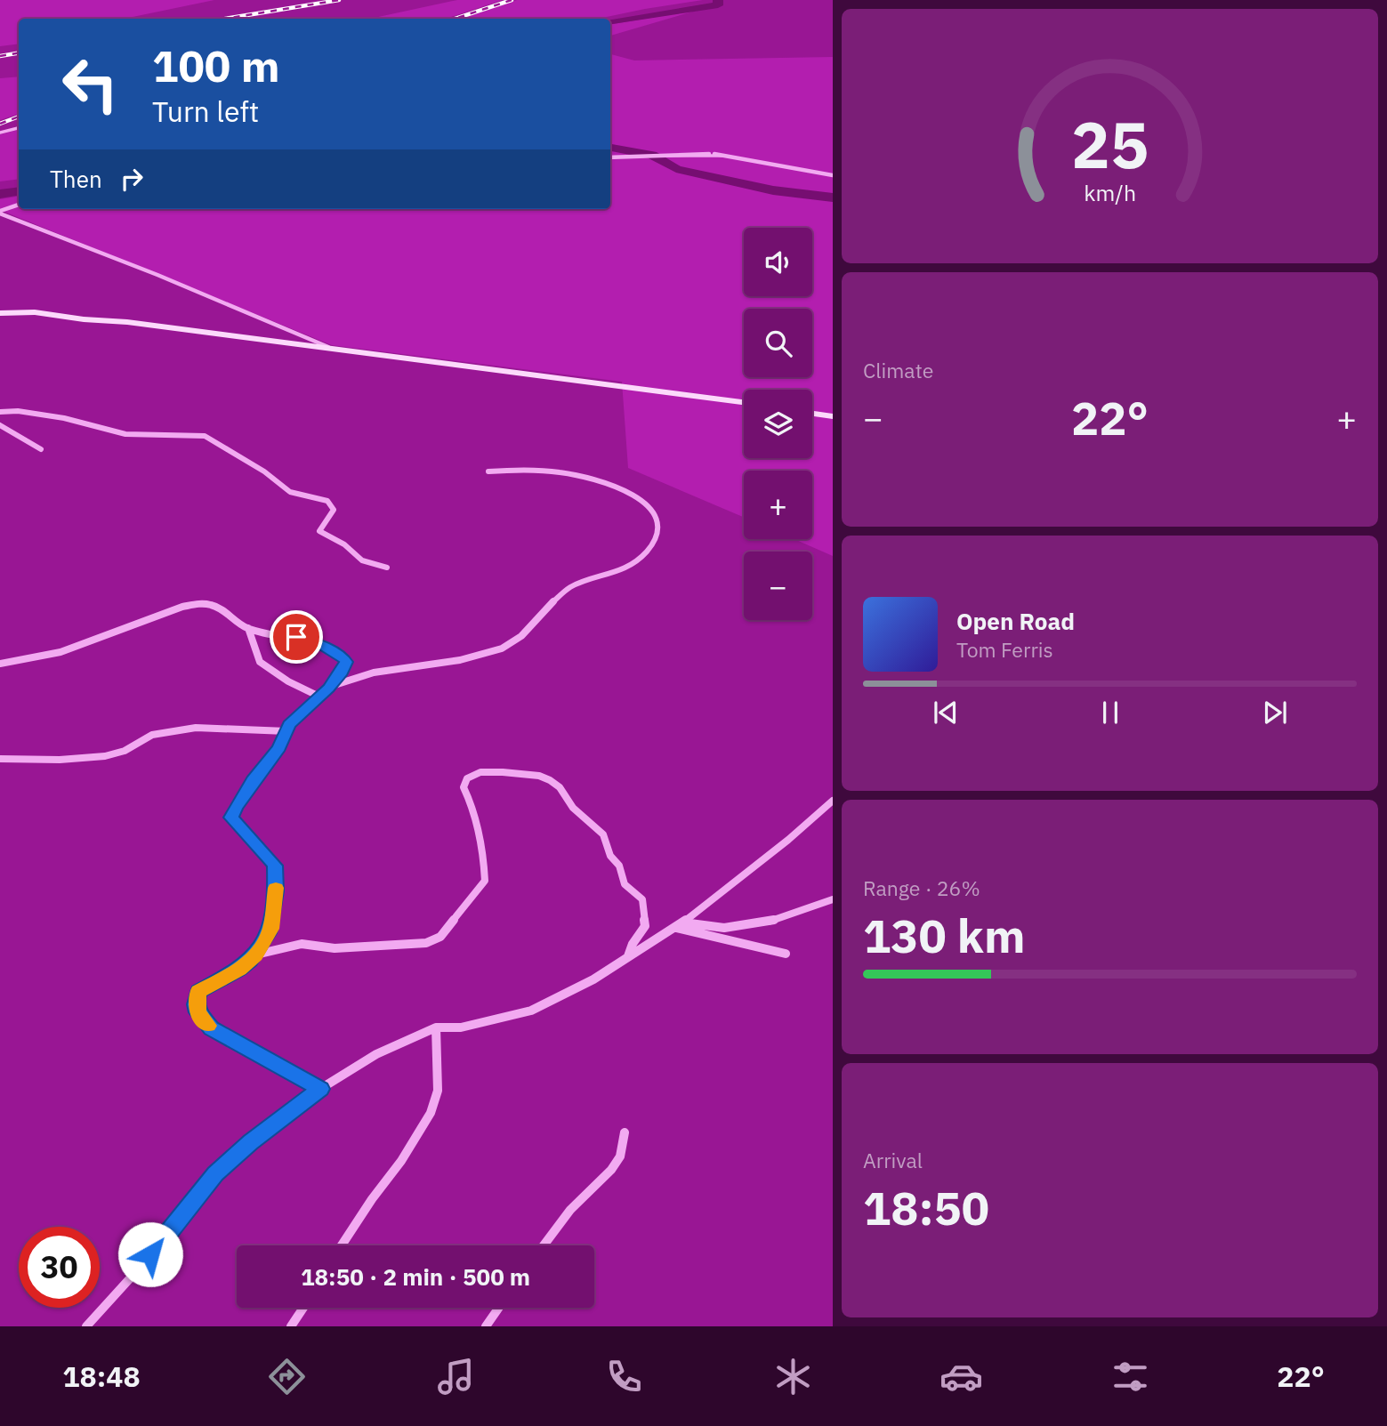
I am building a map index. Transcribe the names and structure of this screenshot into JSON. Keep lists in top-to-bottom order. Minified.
{"page":{"turn":["100 m","Turn left"],"then":"Then","map_buttons":["+","−"],"tile":["Climate",["Range · 26%","130 km"],["Arrival","18:50"]],"heat":["−","22°","+"],"song":["Open Road","Tom Ferris"],"limit":"30","trip":"18:50 · 2 min · 500 m","tabs":["18:48","22°"],"gauge":["25","km/h"]}}
